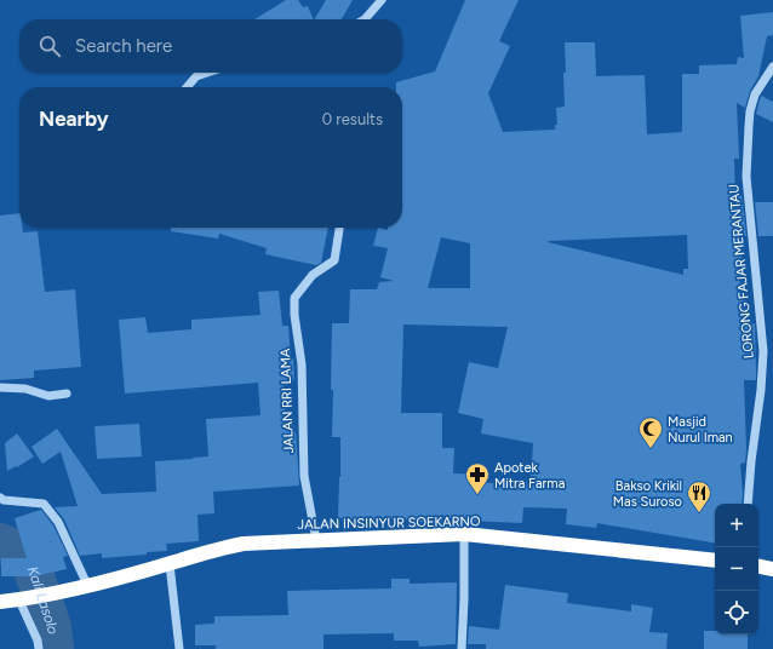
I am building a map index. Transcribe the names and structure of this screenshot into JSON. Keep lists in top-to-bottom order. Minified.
{"streets":{"highway":["JALAN INSINYUR SOEKARNO"],"street":["LORONG FAJAR MERANTAU","JALAN RRI LAMA"]},"crossings":[["JALAN RRI LAMA","JALAN INSINYUR SOEKARNO"]],"water":["Kali Lasolo"],"places":{"mosque":["Masjid Nurul Iman"],"pharmacy":["Apotek Mitra Farma"],"restaurant":["Bakso Krikil Mas Suroso"]},"page":{"search":"Search here","heading":["Nearby","0 results"],"map_buttons":["+","−"]}}
